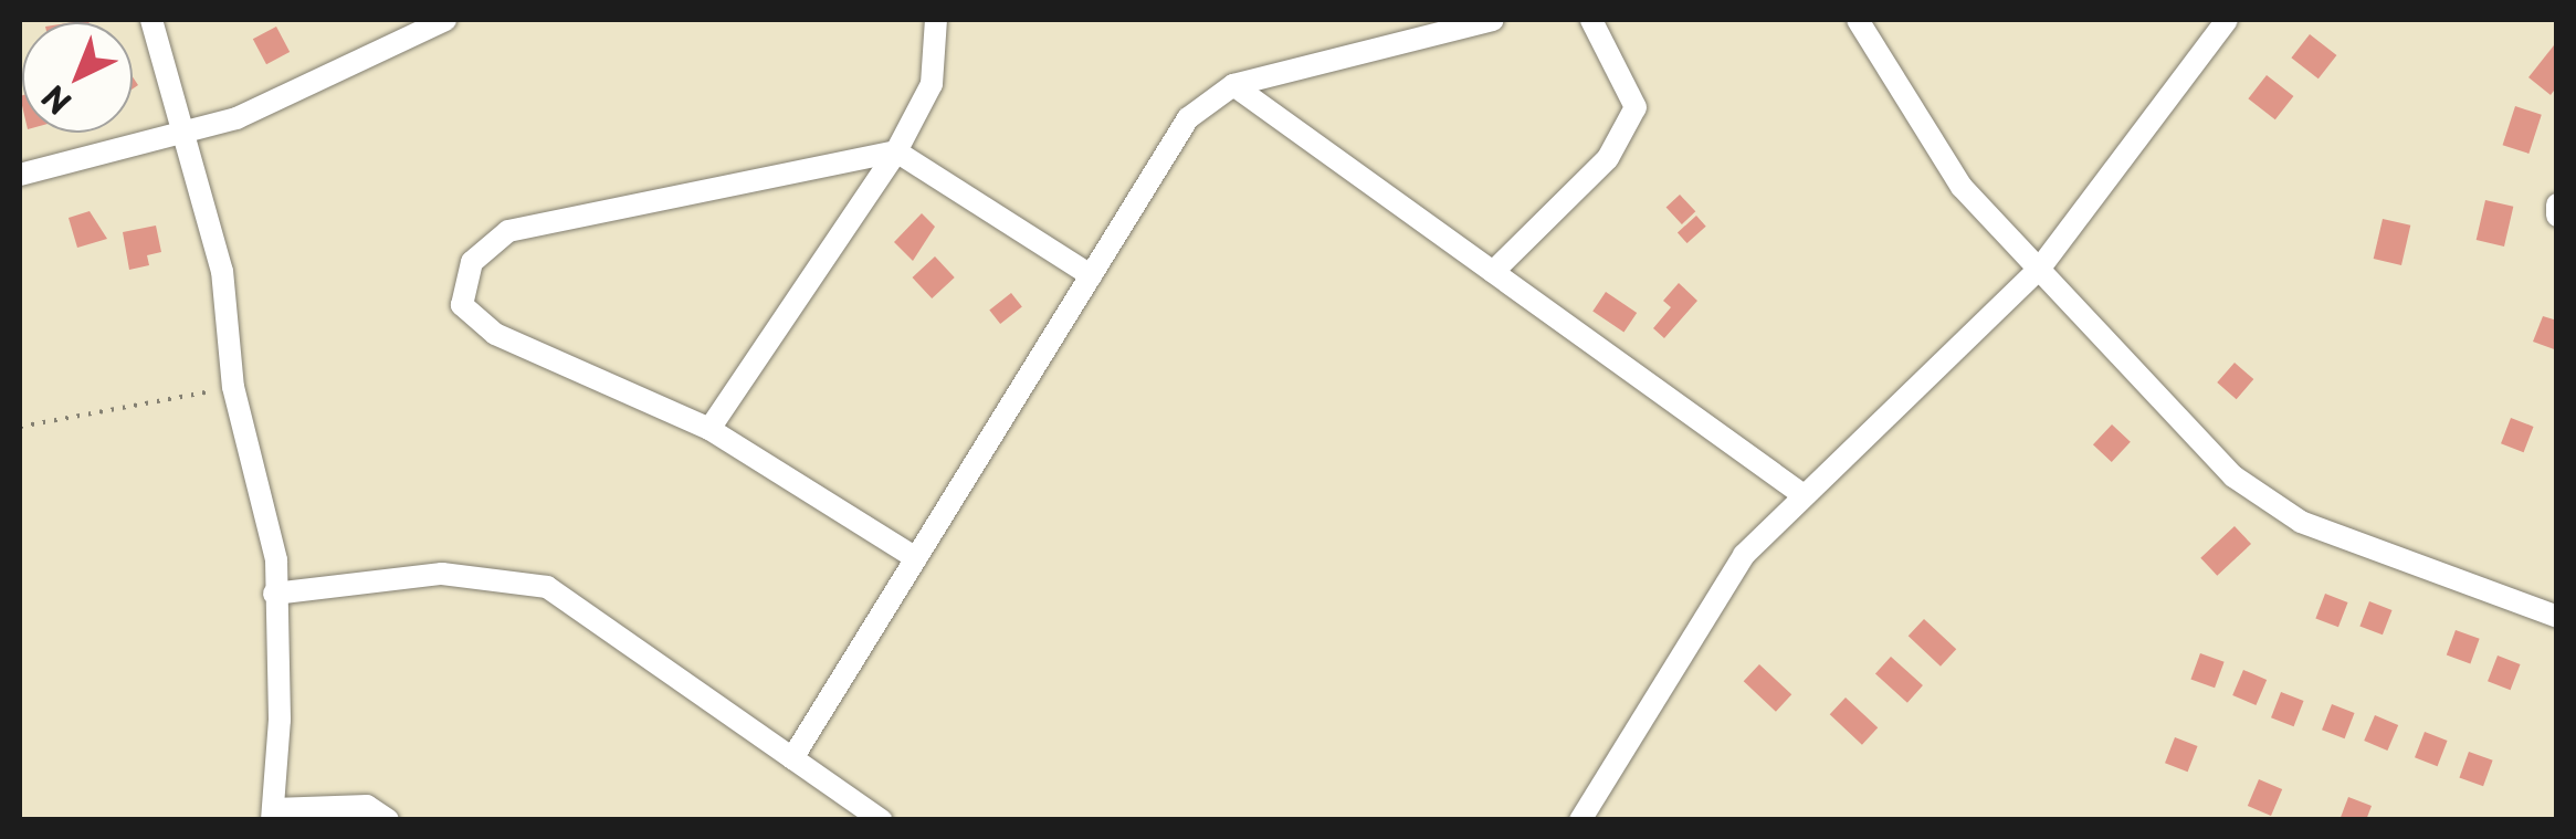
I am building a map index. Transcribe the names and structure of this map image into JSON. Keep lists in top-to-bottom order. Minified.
{"north":"bottom left"}
